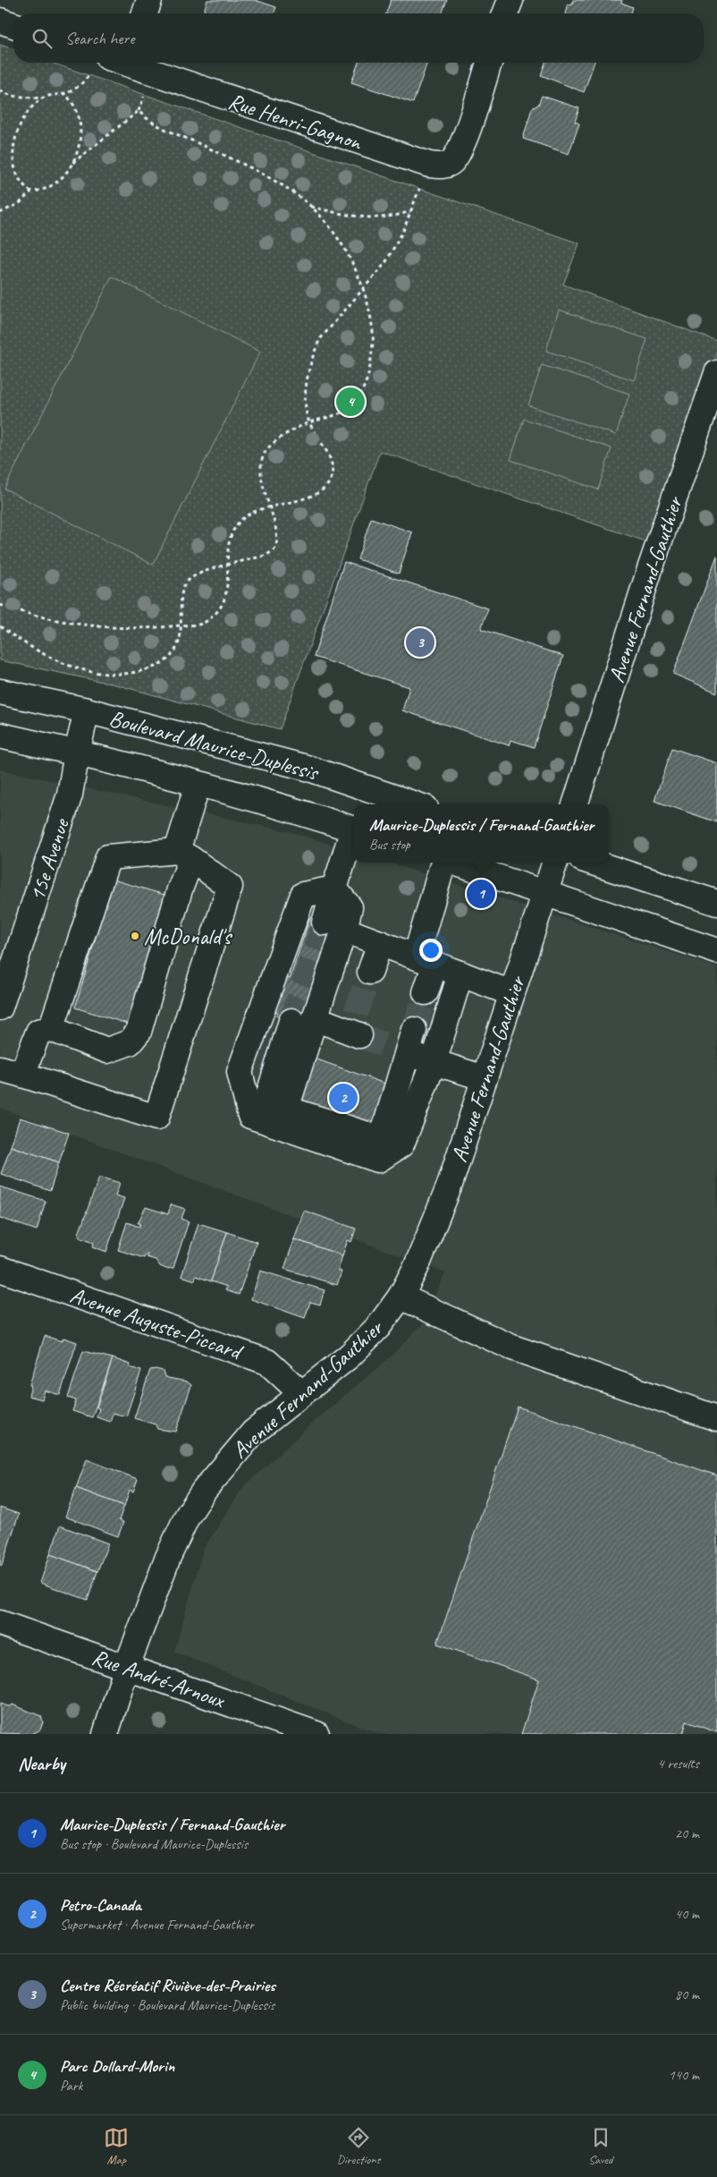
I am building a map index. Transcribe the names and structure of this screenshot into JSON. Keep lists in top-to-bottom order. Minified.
{"streets":{"street":["Rue Henri-Gagnon","Avenue Fernand-Gauthier","Boulevard Maurice-Duplessis","15e Avenue","Avenue Auguste-Piccard","Rue André-Arnoux"]},"crossings":[["Avenue Fernand-Gauthier","Avenue Auguste-Piccard"],["Avenue Fernand-Gauthier","Rue André-Arnoux"],["Boulevard Maurice-Duplessis","15e Avenue"]],"places":["McDonald's"],"page":{"search":"Search here","pins":["4","3","1","2"],"popup":["Maurice-Duplessis / Fernand-Gauthier","Bus stop"],"heading":["Nearby","4 results"],"list":[{"mark":"1","name":"Maurice-Duplessis / Fernand-Gauthier","note":"Bus stop · Boulevard Maurice-Duplessis","value":"20 m"},{"mark":"2","name":"Petro-Canada","note":"Supermarket · Avenue Fernand-Gauthier","value":"40 m"},{"mark":"3","name":"Centre Récréatif Riviève-des-Prairies","note":"Public building · Boulevard Maurice-Duplessis","value":"80 m"},{"mark":"4","name":"Parc Dollard-Morin","note":"Park","value":"140 m"}],"nav":["Map","Directions","Saved"]}}
